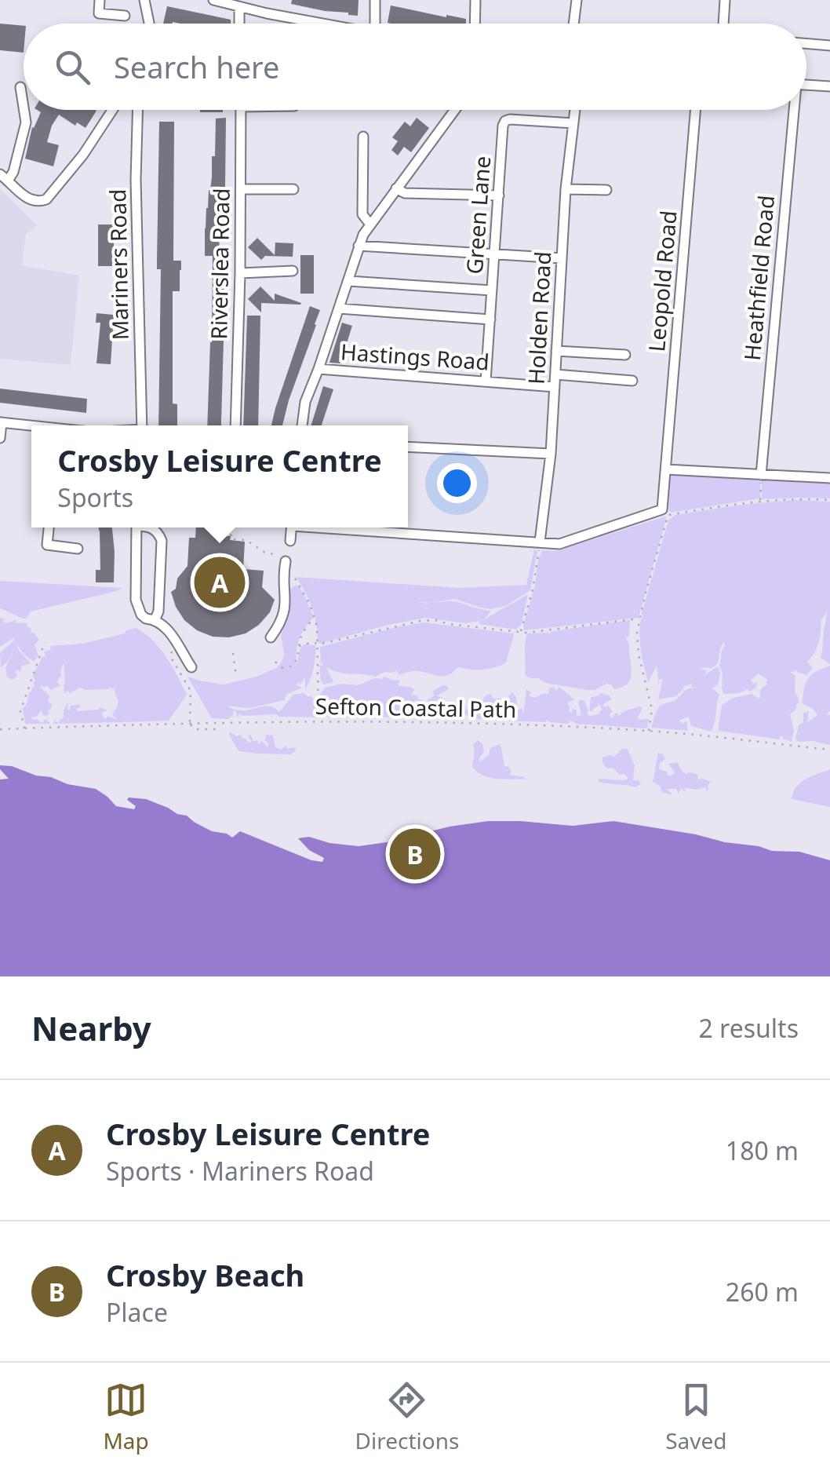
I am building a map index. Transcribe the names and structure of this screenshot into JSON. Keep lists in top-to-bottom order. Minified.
{"streets":{"street":["Green Lane","Riverslea Road","Mariners Road","Heathfield Road","Leopold Road","Holden Road","Hastings Road"],"path":["Sefton Coastal Path"]},"crossings":[["Green Lane","Holden Road"],["Green Lane","Hastings Road"],["Leopold Road","Holden Road"],["Holden Road","Hastings Road"]],"page":{"search":"Search here","popup":["Crosby Leisure Centre","Sports"],"pins":["A","B"],"heading":["Nearby","2 results"],"list":[{"mark":"A","name":"Crosby Leisure Centre","note":"Sports · Mariners Road","value":"180 m"},{"mark":"B","name":"Crosby Beach","note":"Place","value":"260 m"}],"nav":["Map","Directions","Saved"]}}
